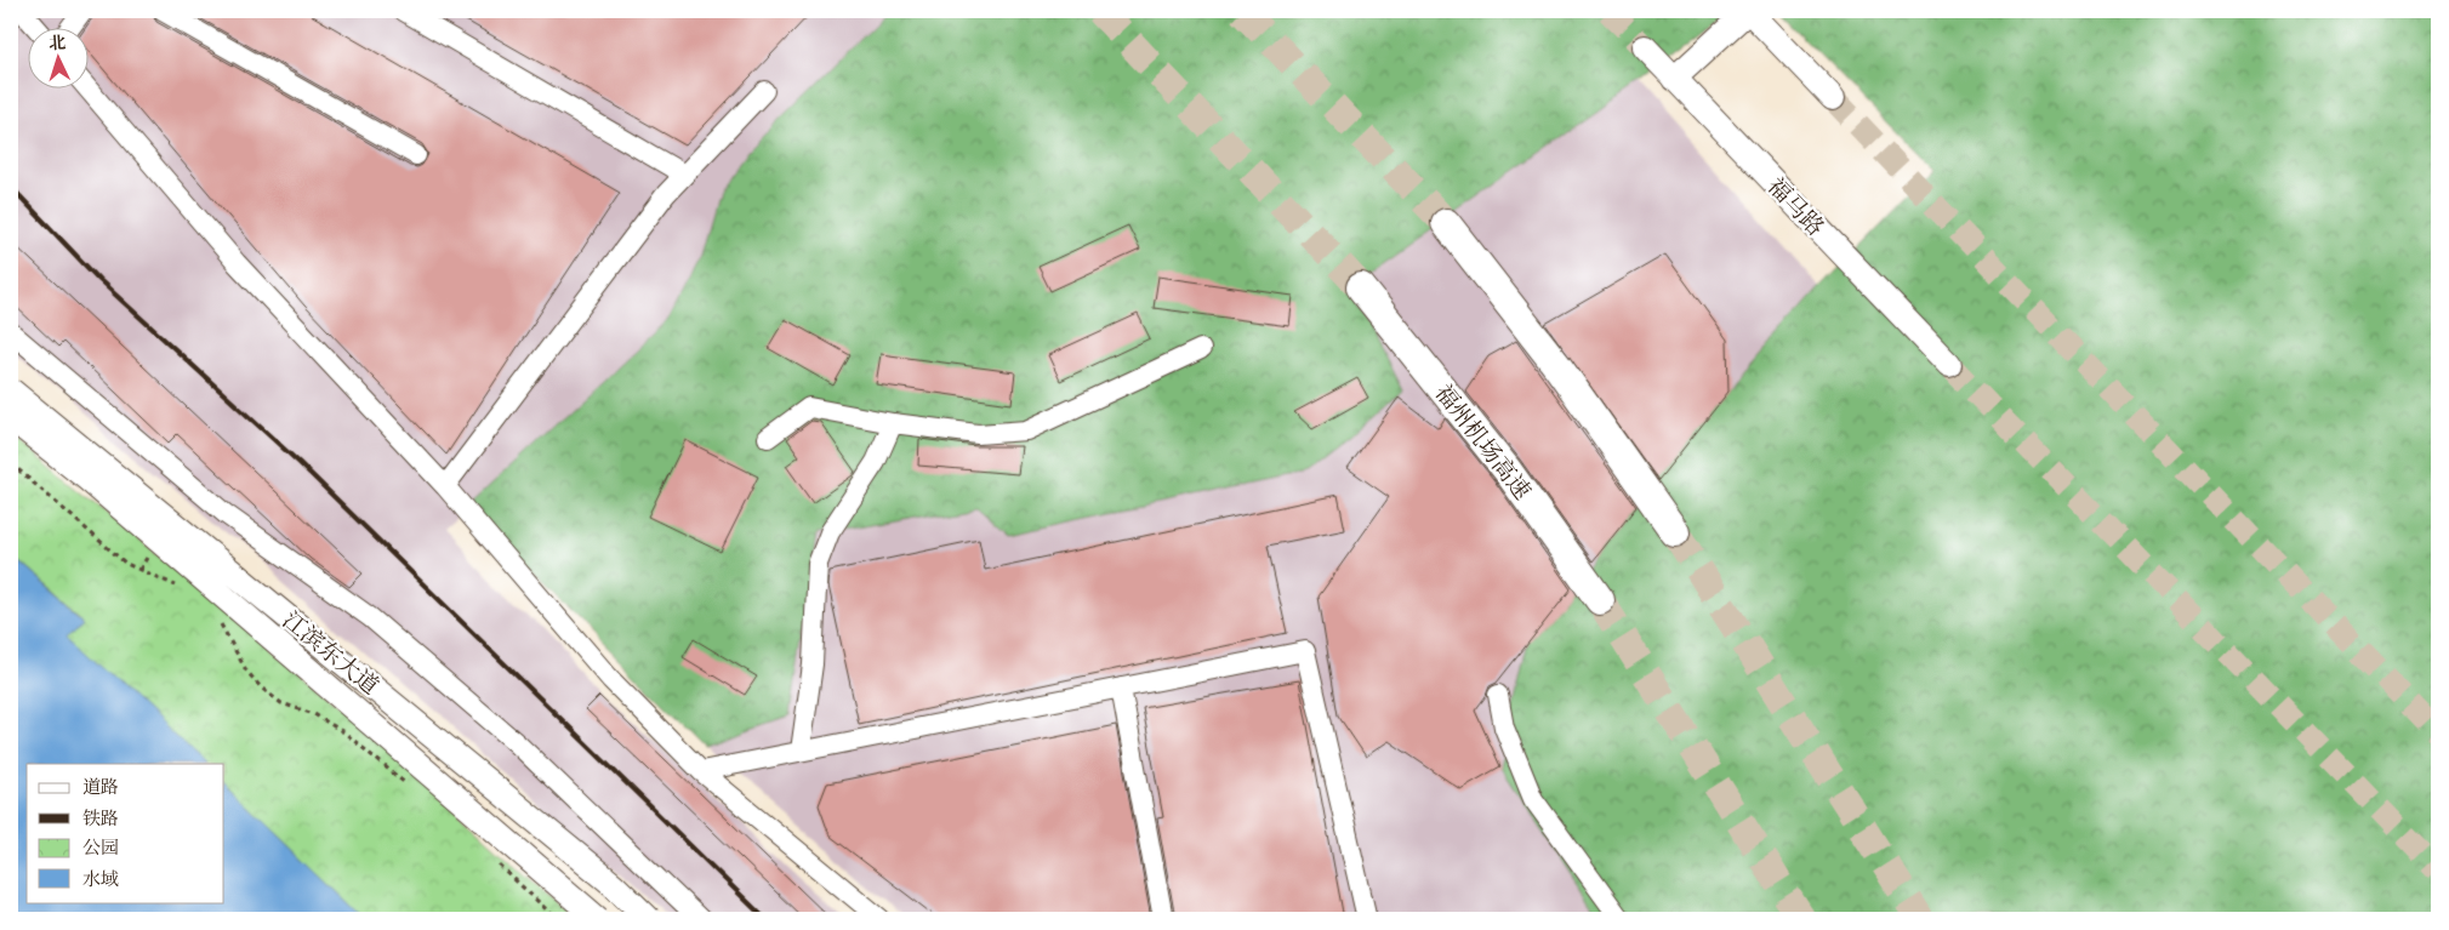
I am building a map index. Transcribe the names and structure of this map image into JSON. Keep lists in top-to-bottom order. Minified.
{"streets":{"highway":["福州机场高速"],"main road":["福马路","江滨东大道"]},"legend":["道路","铁路","公园","水域"],"north":"top"}
